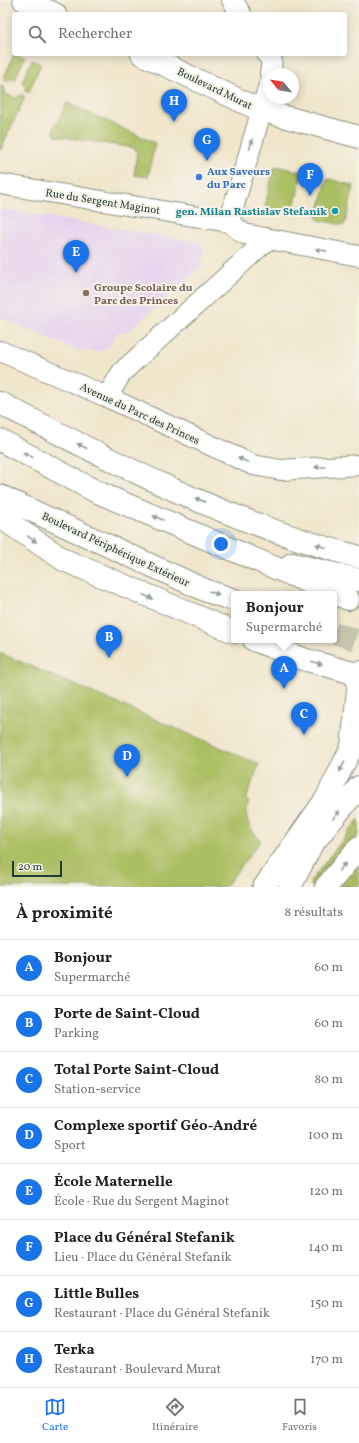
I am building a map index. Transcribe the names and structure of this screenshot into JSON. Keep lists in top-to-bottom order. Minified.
{"streets":{"main road":["Boulevard Murat","Boulevard Périphérique Extérieur"],"street":["Rue du Sergent Maginot","Avenue du Parc des Princes"]},"one_way":["Avenue du Parc des Princes"],"places":["Aux Saveurs du Parc","gen. Milan Rastislav Stefanik","Groupe Scolaire du Parc des Princes"],"scale_bar":"20 m","north":"top left","page":{"search":"Rechercher","pins":["H","G","F","E","B","A","C","D"],"popup":["Bonjour","Supermarché"],"scale":"20 m","heading":["À proximité","8 résultats"],"list":[{"mark":"A","name":"Bonjour","note":"Supermarché","value":"60 m"},{"mark":"B","name":"Porte de Saint-Cloud","note":"Parking","value":"60 m"},{"mark":"C","name":"Total Porte Saint-Cloud","note":"Station-service","value":"80 m"},{"mark":"D","name":"Complexe sportif Géo-André","note":"Sport","value":"100 m"},{"mark":"E","name":"École Maternelle","note":"École · Rue du Sergent Maginot","value":"120 m"},{"mark":"F","name":"Place du Général Stefanik","note":"Lieu · Place du Général Stefanik","value":"140 m"},{"mark":"G","name":"Little Bulles","note":"Restaurant · Place du Général Stefanik","value":"150 m"},{"mark":"H","name":"Terka","note":"Restaurant · Boulevard Murat","value":"170 m"}],"nav":["Carte","Itinéraire","Favoris"]}}
